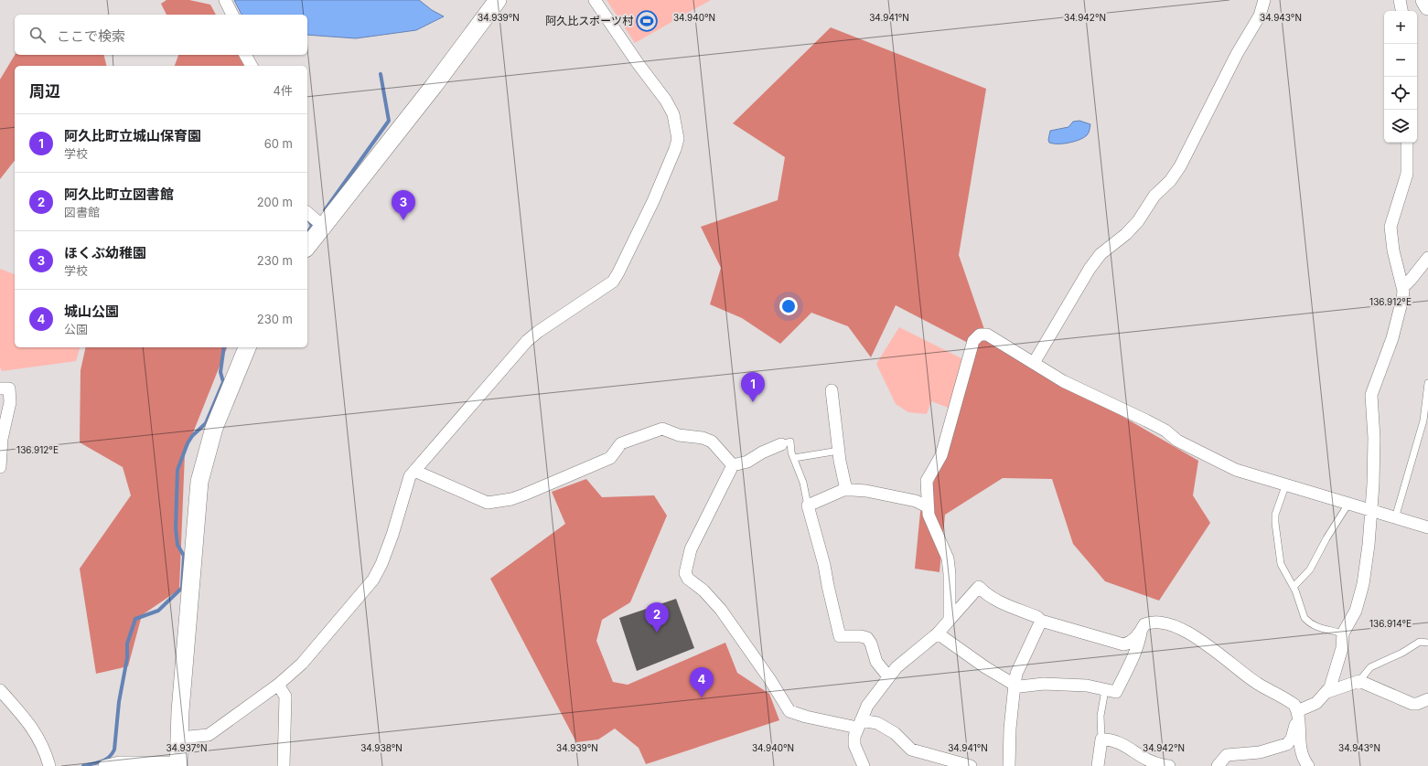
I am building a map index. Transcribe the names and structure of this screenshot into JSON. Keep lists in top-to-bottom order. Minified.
{"places":{"sports":["阿久比スポーツ村"]},"page":{"map_buttons":["+","−"],"search":"ここで検索","heading":["周辺","4件"],"list":[{"mark":"1","name":"阿久比町立城山保育園","note":"学校","value":"60 m"},{"mark":"2","name":"阿久比町立図書館","note":"図書館","value":"200 m"},{"mark":"3","name":"ほくぶ幼稚園","note":"学校","value":"230 m"},{"mark":"4","name":"城山公園","note":"公園","value":"230 m"}],"pins":["3","1","2","4"]},"coordinates":["34.939°N","34.940°N","34.941°N","34.942°N","34.943°N","136.912°E","136.914°E","34.937°N","34.938°N"]}
